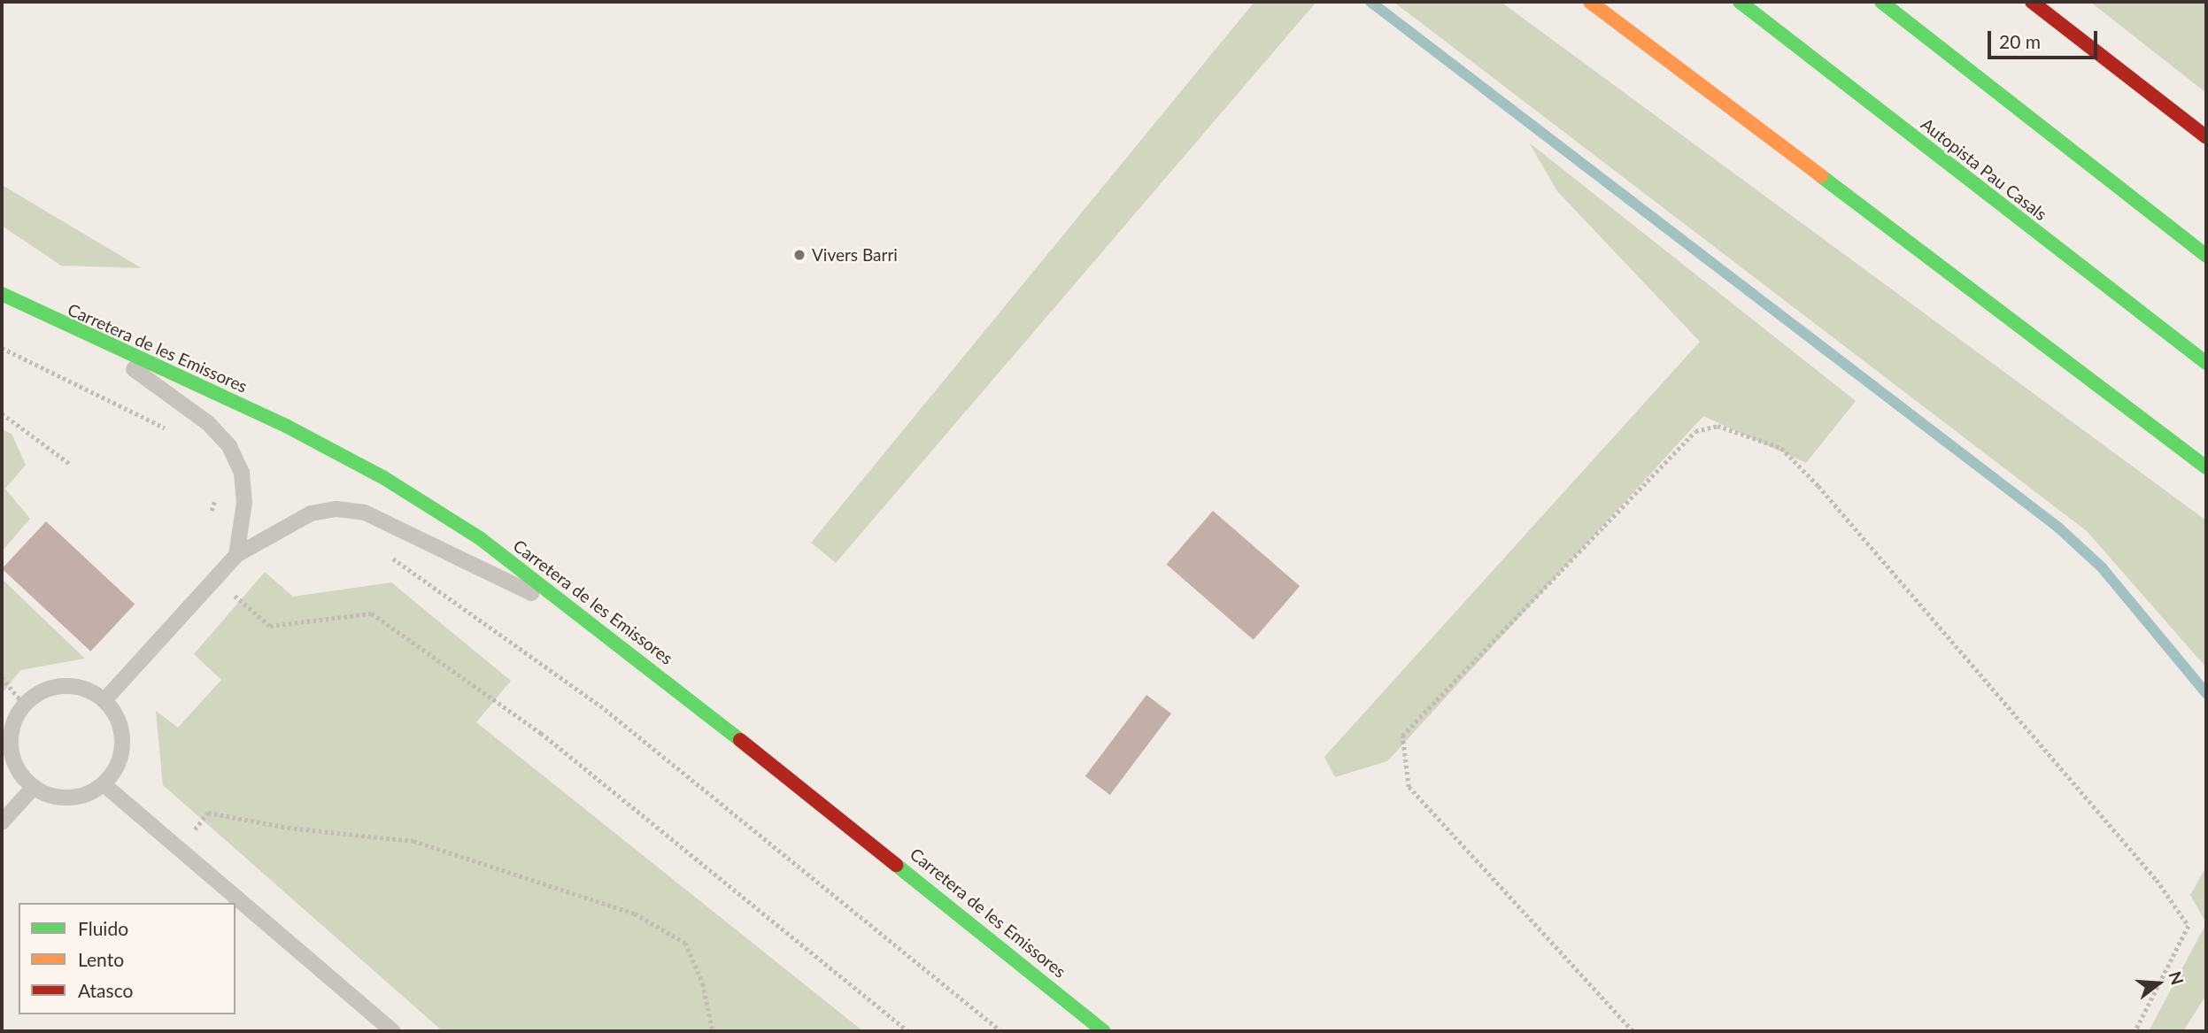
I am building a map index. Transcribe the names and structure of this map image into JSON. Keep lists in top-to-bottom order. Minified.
{"streets":{"main road":["Autopista Pau Casals","Carretera de les Emissores"]},"places":["Vivers Barri"],"legend":["Fluido","Lento","Atasco"],"scale_bar":"20 m","north":"right"}
